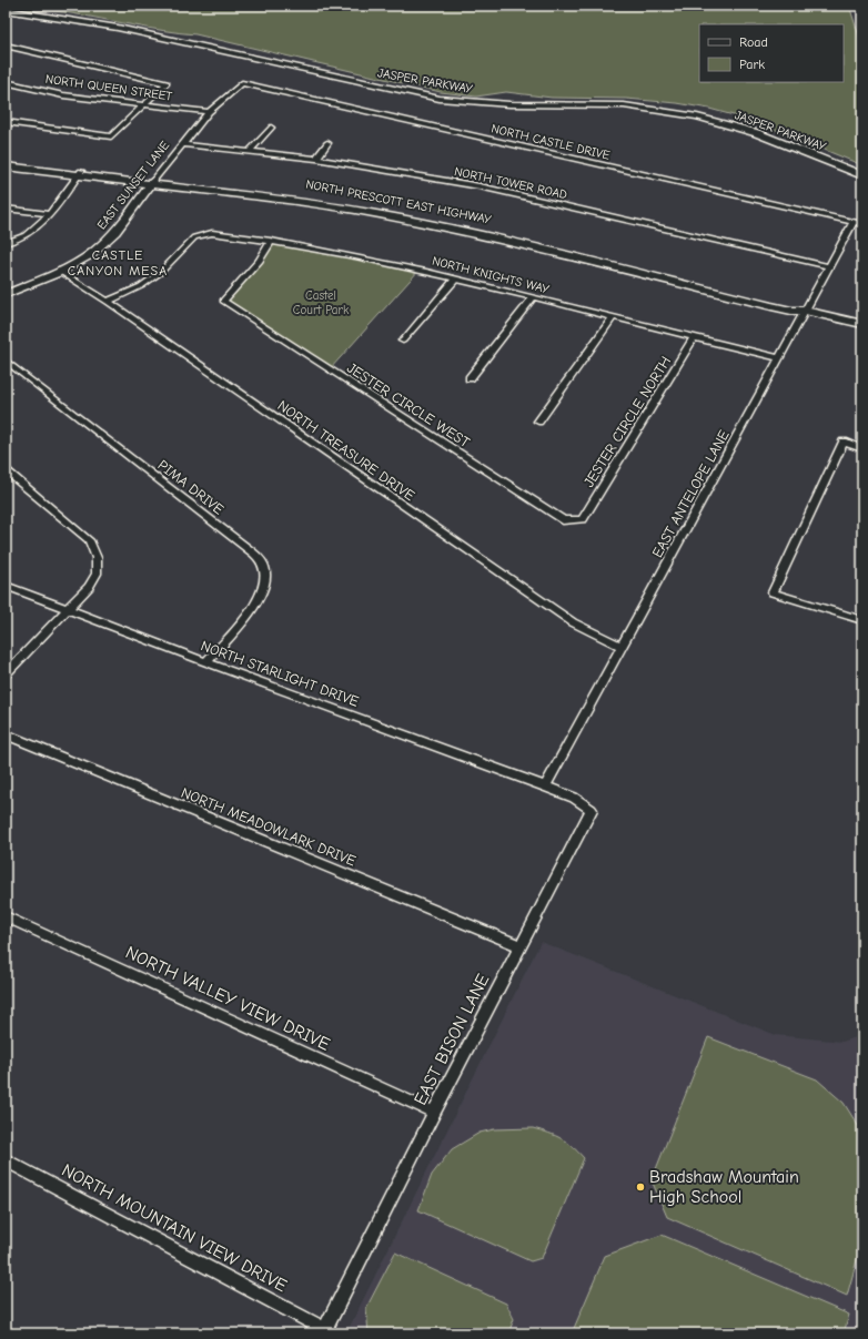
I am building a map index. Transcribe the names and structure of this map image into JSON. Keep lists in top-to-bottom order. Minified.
{"streets":{"street":["JASPER PARKWAY","NORTH QUEEN STREET","NORTH CASTLE DRIVE","NORTH TOWER ROAD","EAST SUNSET LANE","NORTH PRESCOTT EAST HIGHWAY","NORTH KNIGHTS WAY","JESTER CIRCLE WEST","JESTER CIRCLE NORTH","NORTH TREASURE DRIVE","PIMA DRIVE","EAST ANTELOPE LANE","NORTH STARLIGHT DRIVE","NORTH MEADOWLARK DRIVE","NORTH VALLEY VIEW DRIVE","EAST BISON LANE","NORTH MOUNTAIN VIEW DRIVE"]},"crossings":[["NORTH QUEEN STREET","EAST SUNSET LANE"],["NORTH CASTLE DRIVE","EAST SUNSET LANE"],["NORTH CASTLE DRIVE","EAST ANTELOPE LANE"],["NORTH TOWER ROAD","EAST SUNSET LANE"],["NORTH TOWER ROAD","EAST ANTELOPE LANE"],["EAST SUNSET LANE","NORTH PRESCOTT EAST HIGHWAY"],["EAST SUNSET LANE","NORTH TREASURE DRIVE"],["NORTH PRESCOTT EAST HIGHWAY","EAST ANTELOPE LANE"],["NORTH KNIGHTS WAY","JESTER CIRCLE WEST"],["NORTH KNIGHTS WAY","JESTER CIRCLE NORTH"],["NORTH KNIGHTS WAY","NORTH TREASURE DRIVE"],["NORTH KNIGHTS WAY","EAST ANTELOPE LANE"],["JESTER CIRCLE WEST","JESTER CIRCLE NORTH"],["NORTH TREASURE DRIVE","EAST ANTELOPE LANE"],["PIMA DRIVE","NORTH STARLIGHT DRIVE"],["EAST ANTELOPE LANE","NORTH STARLIGHT DRIVE"],["EAST ANTELOPE LANE","EAST BISON LANE"],["NORTH STARLIGHT DRIVE","EAST BISON LANE"],["NORTH MEADOWLARK DRIVE","EAST BISON LANE"],["NORTH VALLEY VIEW DRIVE","EAST BISON LANE"],["EAST BISON LANE","NORTH MOUNTAIN VIEW DRIVE"]],"districts":["CASTLE CANYON MESA"],"parks":["Castel Court Park"],"places":["Bradshaw Mountain High School"],"legend":["Road","Park"]}
